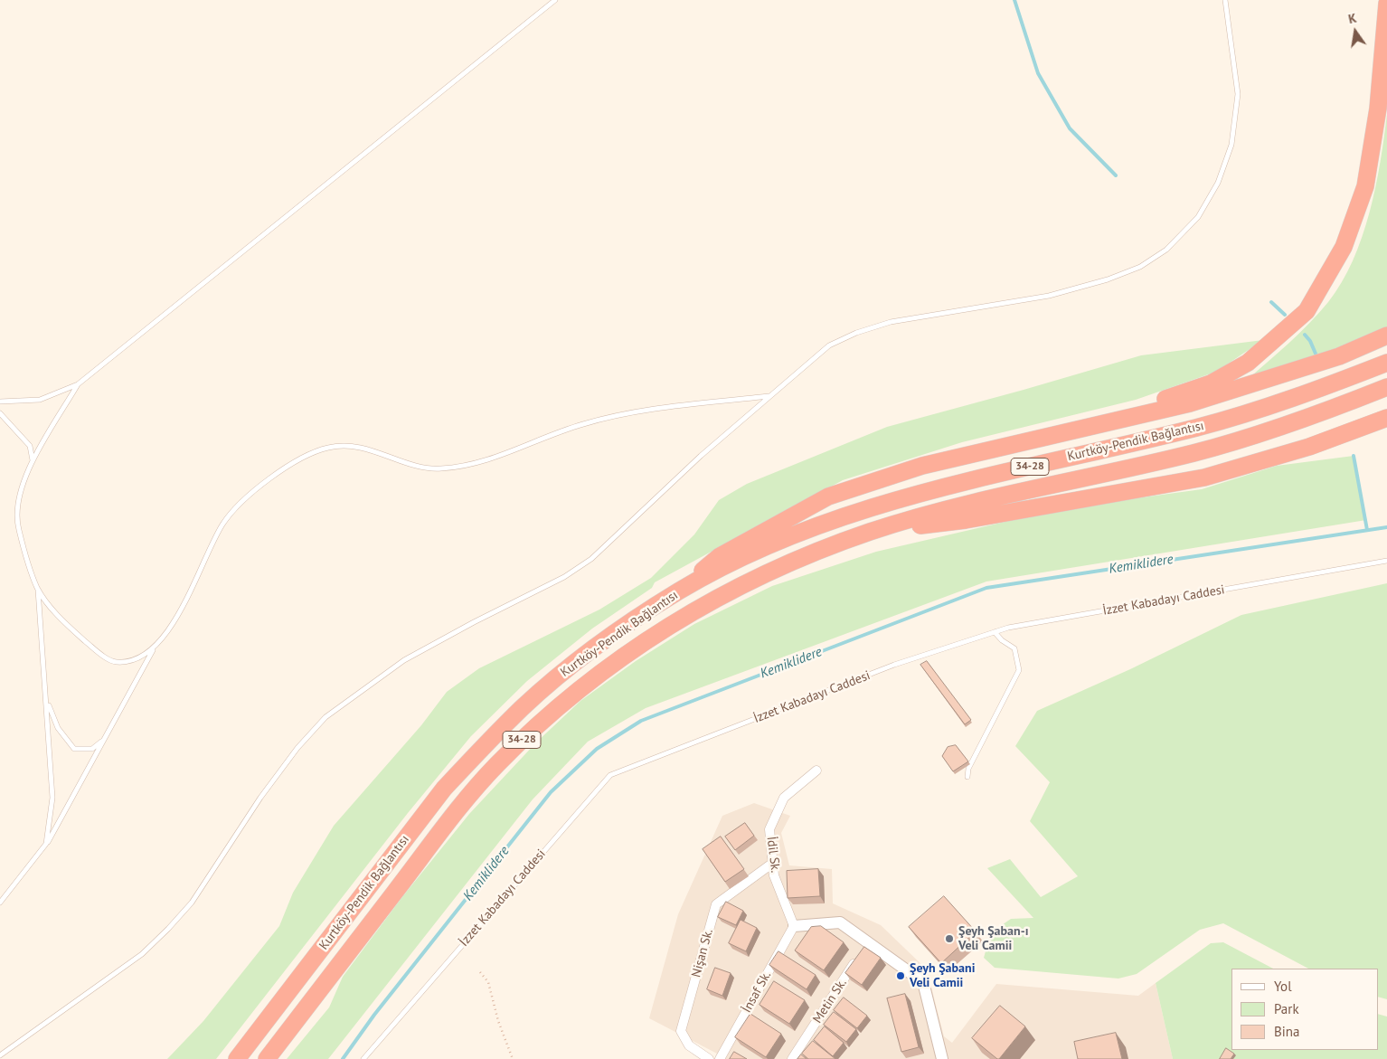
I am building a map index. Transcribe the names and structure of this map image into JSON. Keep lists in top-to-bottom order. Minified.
{"streets":{"highway":["Kurtköy-Pendik Bağlantısı","34-28"],"street":["İdil Sk.","Nişan Sk.","İnsaf Sk.","Metin Sk."],"lane":["İzzet Kabadayı Caddesi"]},"crossings":[["İdil Sk.","Nişan Sk."],["İdil Sk.","İnsaf Sk."]],"water":["Kemiklidere"],"places":["Şeyh Şaban-ı Veli Camii","Şeyh Şabani Veli Camii"],"legend":["Yol","Park","Bina"],"north":"top"}
